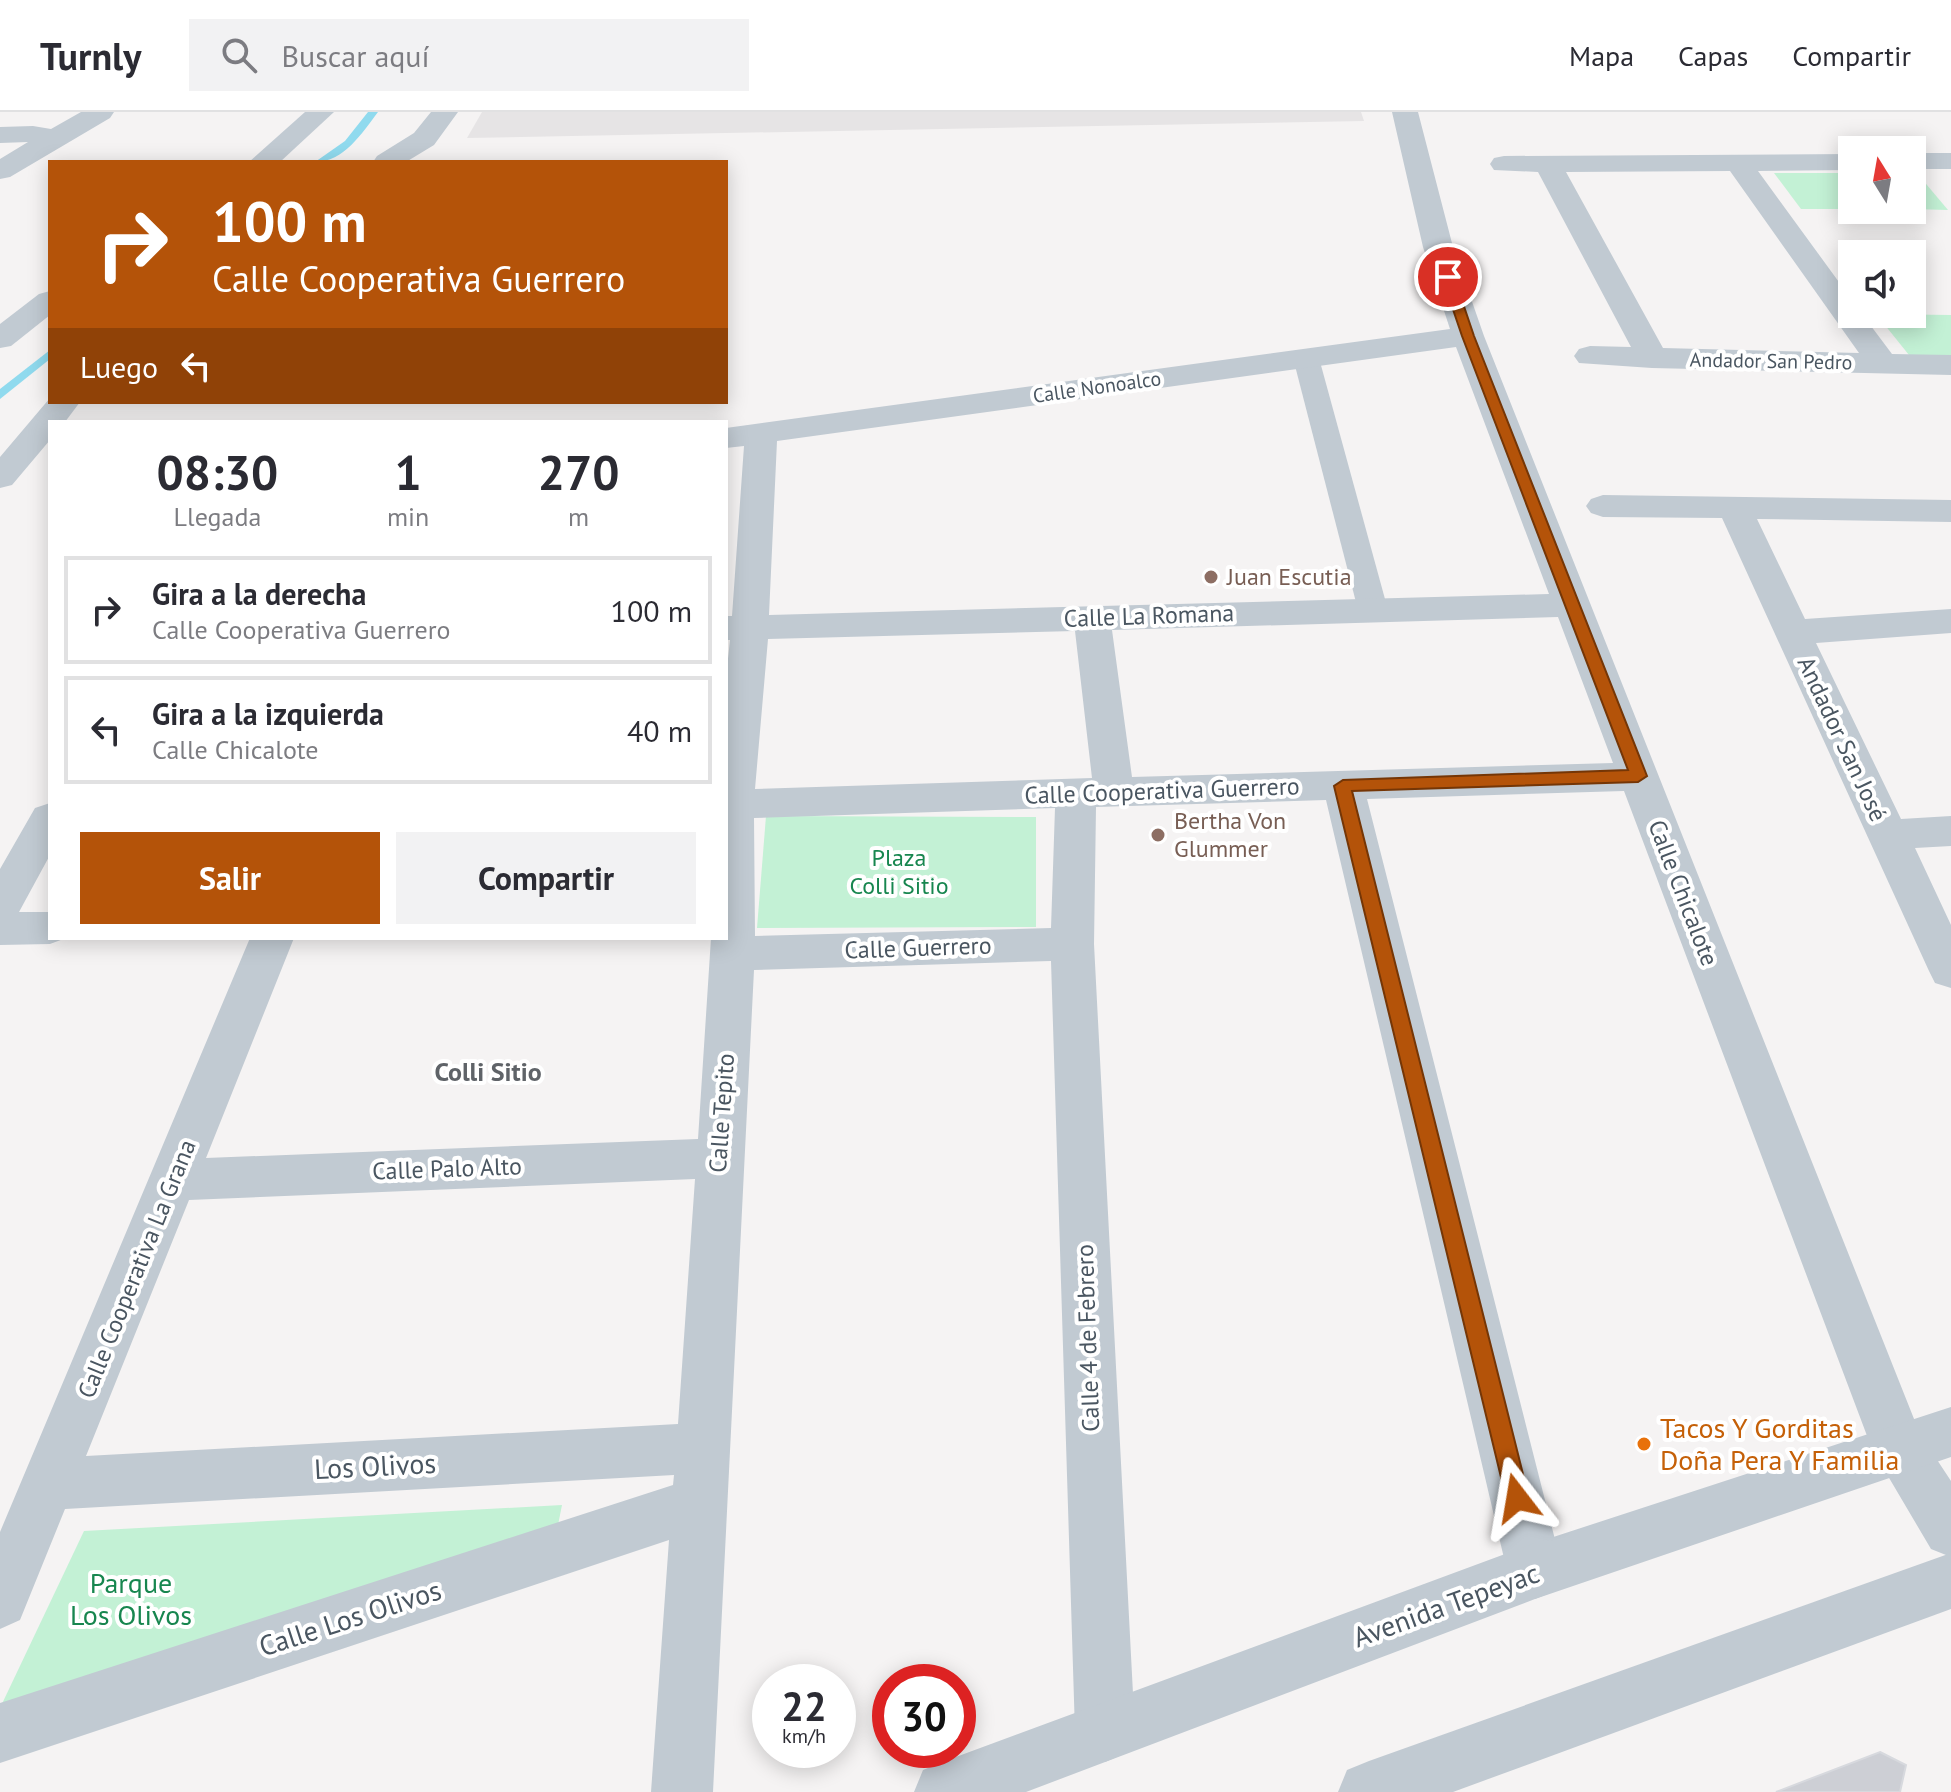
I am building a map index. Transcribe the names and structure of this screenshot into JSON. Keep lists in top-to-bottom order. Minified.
{"streets":{"street":["Andador San Pedro","Calle Nonoalco","Calle La Romana","Andador San José","Calle Cooperativa Guerrero","Calle Chicalote","Calle Guerrero","Calle Tepito","Calle Palo Alto","Calle Cooperativa La Grana","Calle 4 de Febrero","Los Olivos","Avenida Tepeyac","Calle Los Olivos"]},"crossings":[["Calle Nonoalco","Calle Chicalote"],["Calle Nonoalco","Calle Tepito"],["Calle La Romana","Calle Chicalote"],["Calle La Romana","Calle Tepito"],["Calle La Romana","Calle 4 de Febrero"],["Calle Cooperativa Guerrero","Calle Chicalote"],["Calle Cooperativa Guerrero","Calle Tepito"],["Calle Cooperativa Guerrero","Calle 4 de Febrero"],["Calle Chicalote","Avenida Tepeyac"],["Calle Guerrero","Calle Tepito"],["Calle Guerrero","Calle 4 de Febrero"],["Calle Tepito","Calle Palo Alto"],["Calle Tepito","Los Olivos"],["Calle Tepito","Calle Los Olivos"],["Calle Palo Alto","Calle Cooperativa La Grana"],["Calle Cooperativa La Grana","Los Olivos"],["Calle 4 de Febrero","Avenida Tepeyac"],["Los Olivos","Calle Los Olivos"]],"districts":["Colli Sitio"],"parks":["Plaza Colli Sitio","Parque Los Olivos"],"places":["Juan Escutia","Bertha Von Glummer","Tacos Y Gorditas Doña Pera Y Familia"],"north":"top","page":{"header":"Turnly","search":"Buscar aquí","nav":["Mapa","Capas","Compartir"],"turn":["100 m","Calle Cooperativa Guerrero"],"then":"Luego","eta":["08:30","Llegada","1","min","270","m"],"list":[{"name":"Gira a la derecha","note":"Calle Cooperativa Guerrero","value":"100 m"},{"name":"Gira a la izquierda","note":"Calle Chicalote","value":"40 m"}],"buttons":["Salir","Compartir"],"speed":"22 km/h","limit":"30"}}
